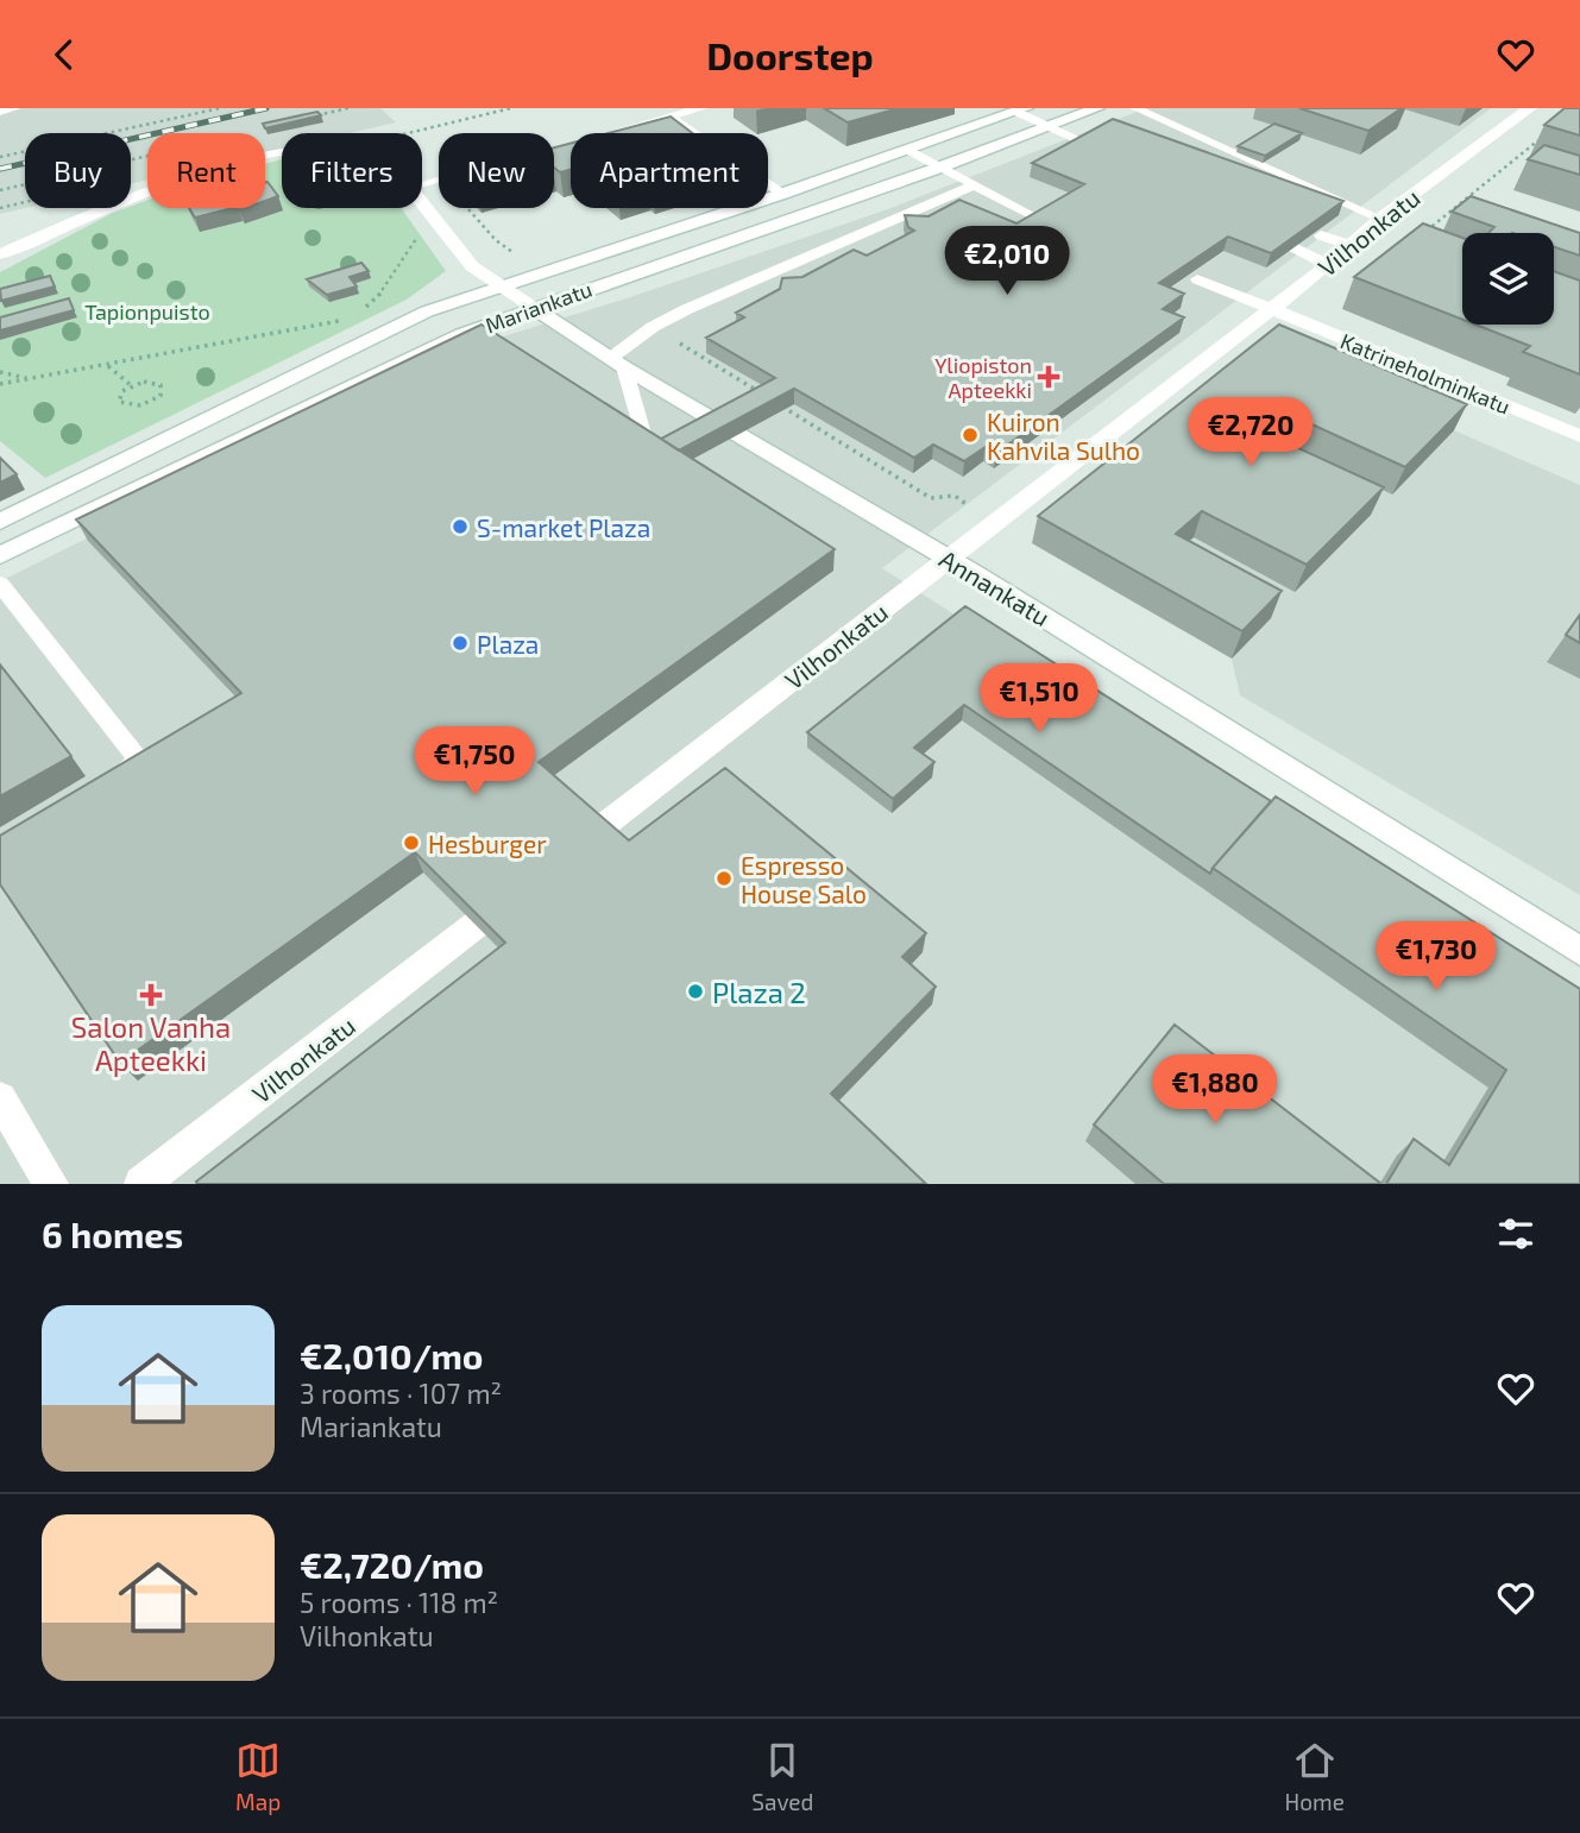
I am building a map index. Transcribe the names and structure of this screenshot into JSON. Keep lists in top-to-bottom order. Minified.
{"streets":{"main road":["Vilhonkatu","Mariankatu","Katrineholminkatu","Annankatu"]},"crossings":[["Vilhonkatu","Katrineholminkatu"],["Vilhonkatu","Annankatu"],["Mariankatu","Annankatu"]],"parks":["Tapionpuisto"],"places":{"health":["Yliopiston Apteekki","Salon Vanha Apteekki"],"other":["Kuiron Kahvila Sulho","S-market Plaza","Plaza","Hesburger","Espresso House Salo","Plaza 2"]},"page":{"header":"Doorstep","chip":["Buy","Rent","Filters","New","Apartment"],"price":["€2,010","€2,720","€1,510","€1,750","€1,730","€1,880"],"heading":"6 homes","list":[{"name":"€2,010/mo","note":"3 rooms · 107 m² · Mariankatu"},{"name":"€2,720/mo","note":"5 rooms · 118 m² · Vilhonkatu"}],"tabs":["Map","Saved","Home"]}}
